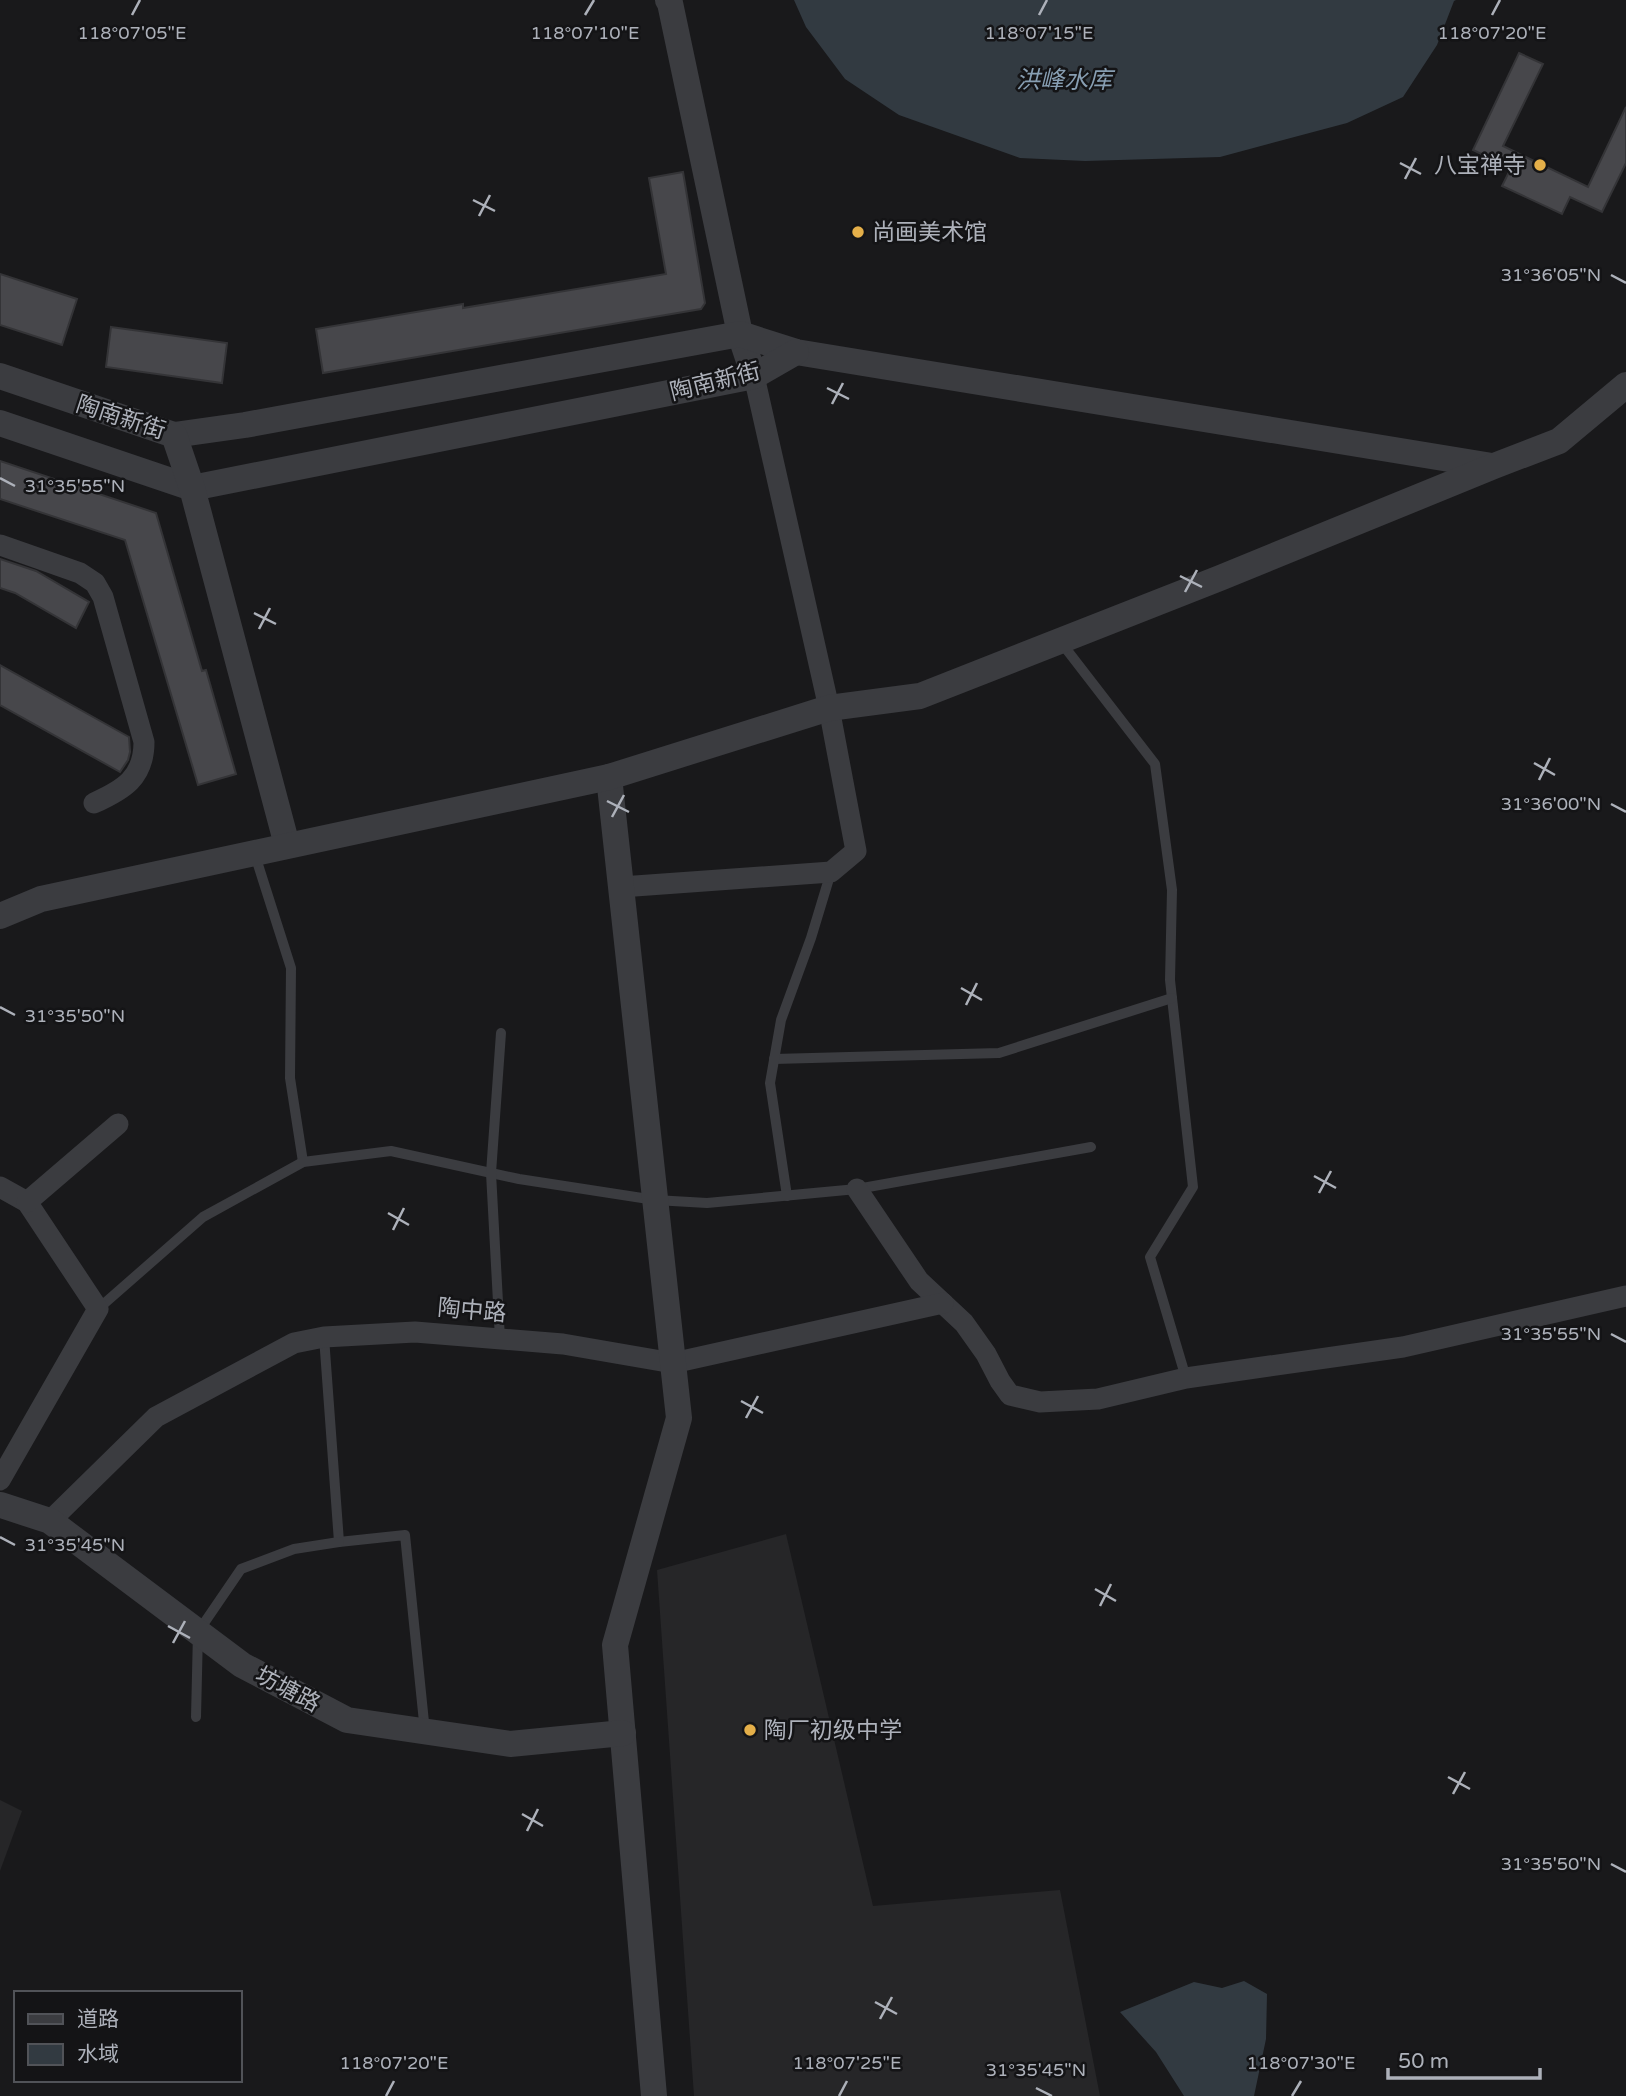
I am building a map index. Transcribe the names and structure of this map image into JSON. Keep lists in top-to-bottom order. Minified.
{"streets":{"street":["陶南新街","陶中路","坊塘路"]},"crossings":[["陶中路","坊塘路"]],"water":["洪峰水库"],"places":["八宝禅寺","尚画美术馆","陶厂初级中学"],"legend":["道路","水域"],"scale_bar":"50 m","coordinates":["118°07'05\"E","118°07'10\"E","118°07'15\"E","118°07'20\"E","31°36'05\"N","31°35'55\"N","31°36'00\"N","31°35'50\"N","31°35'45\"N","118°07'25\"E","118°07'30\"E"]}
